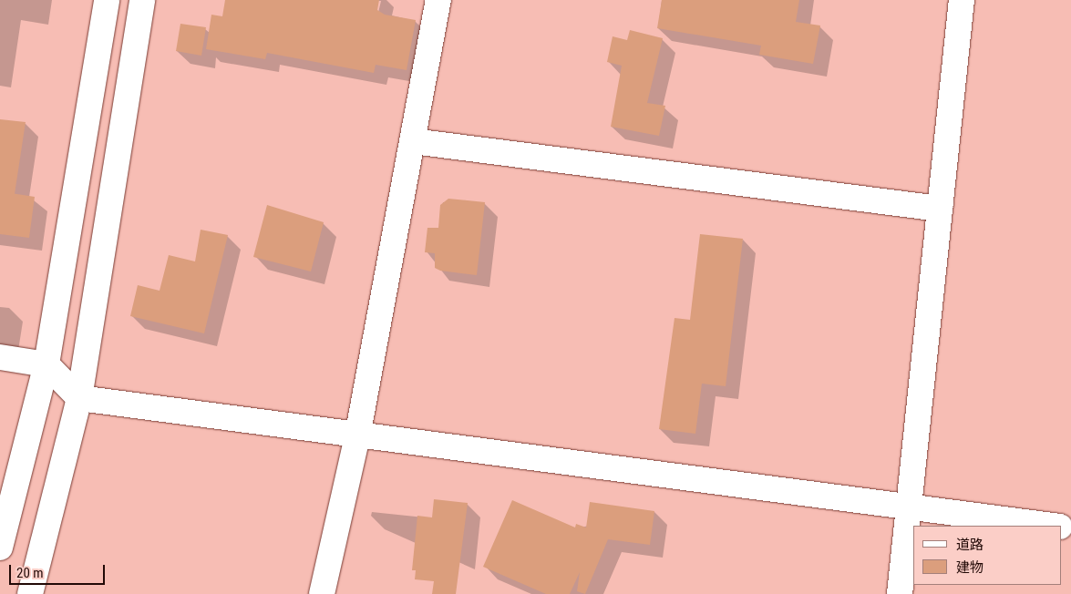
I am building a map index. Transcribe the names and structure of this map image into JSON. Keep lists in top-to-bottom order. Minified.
{"legend":["道路","建物"],"scale_bar":"20 m"}
